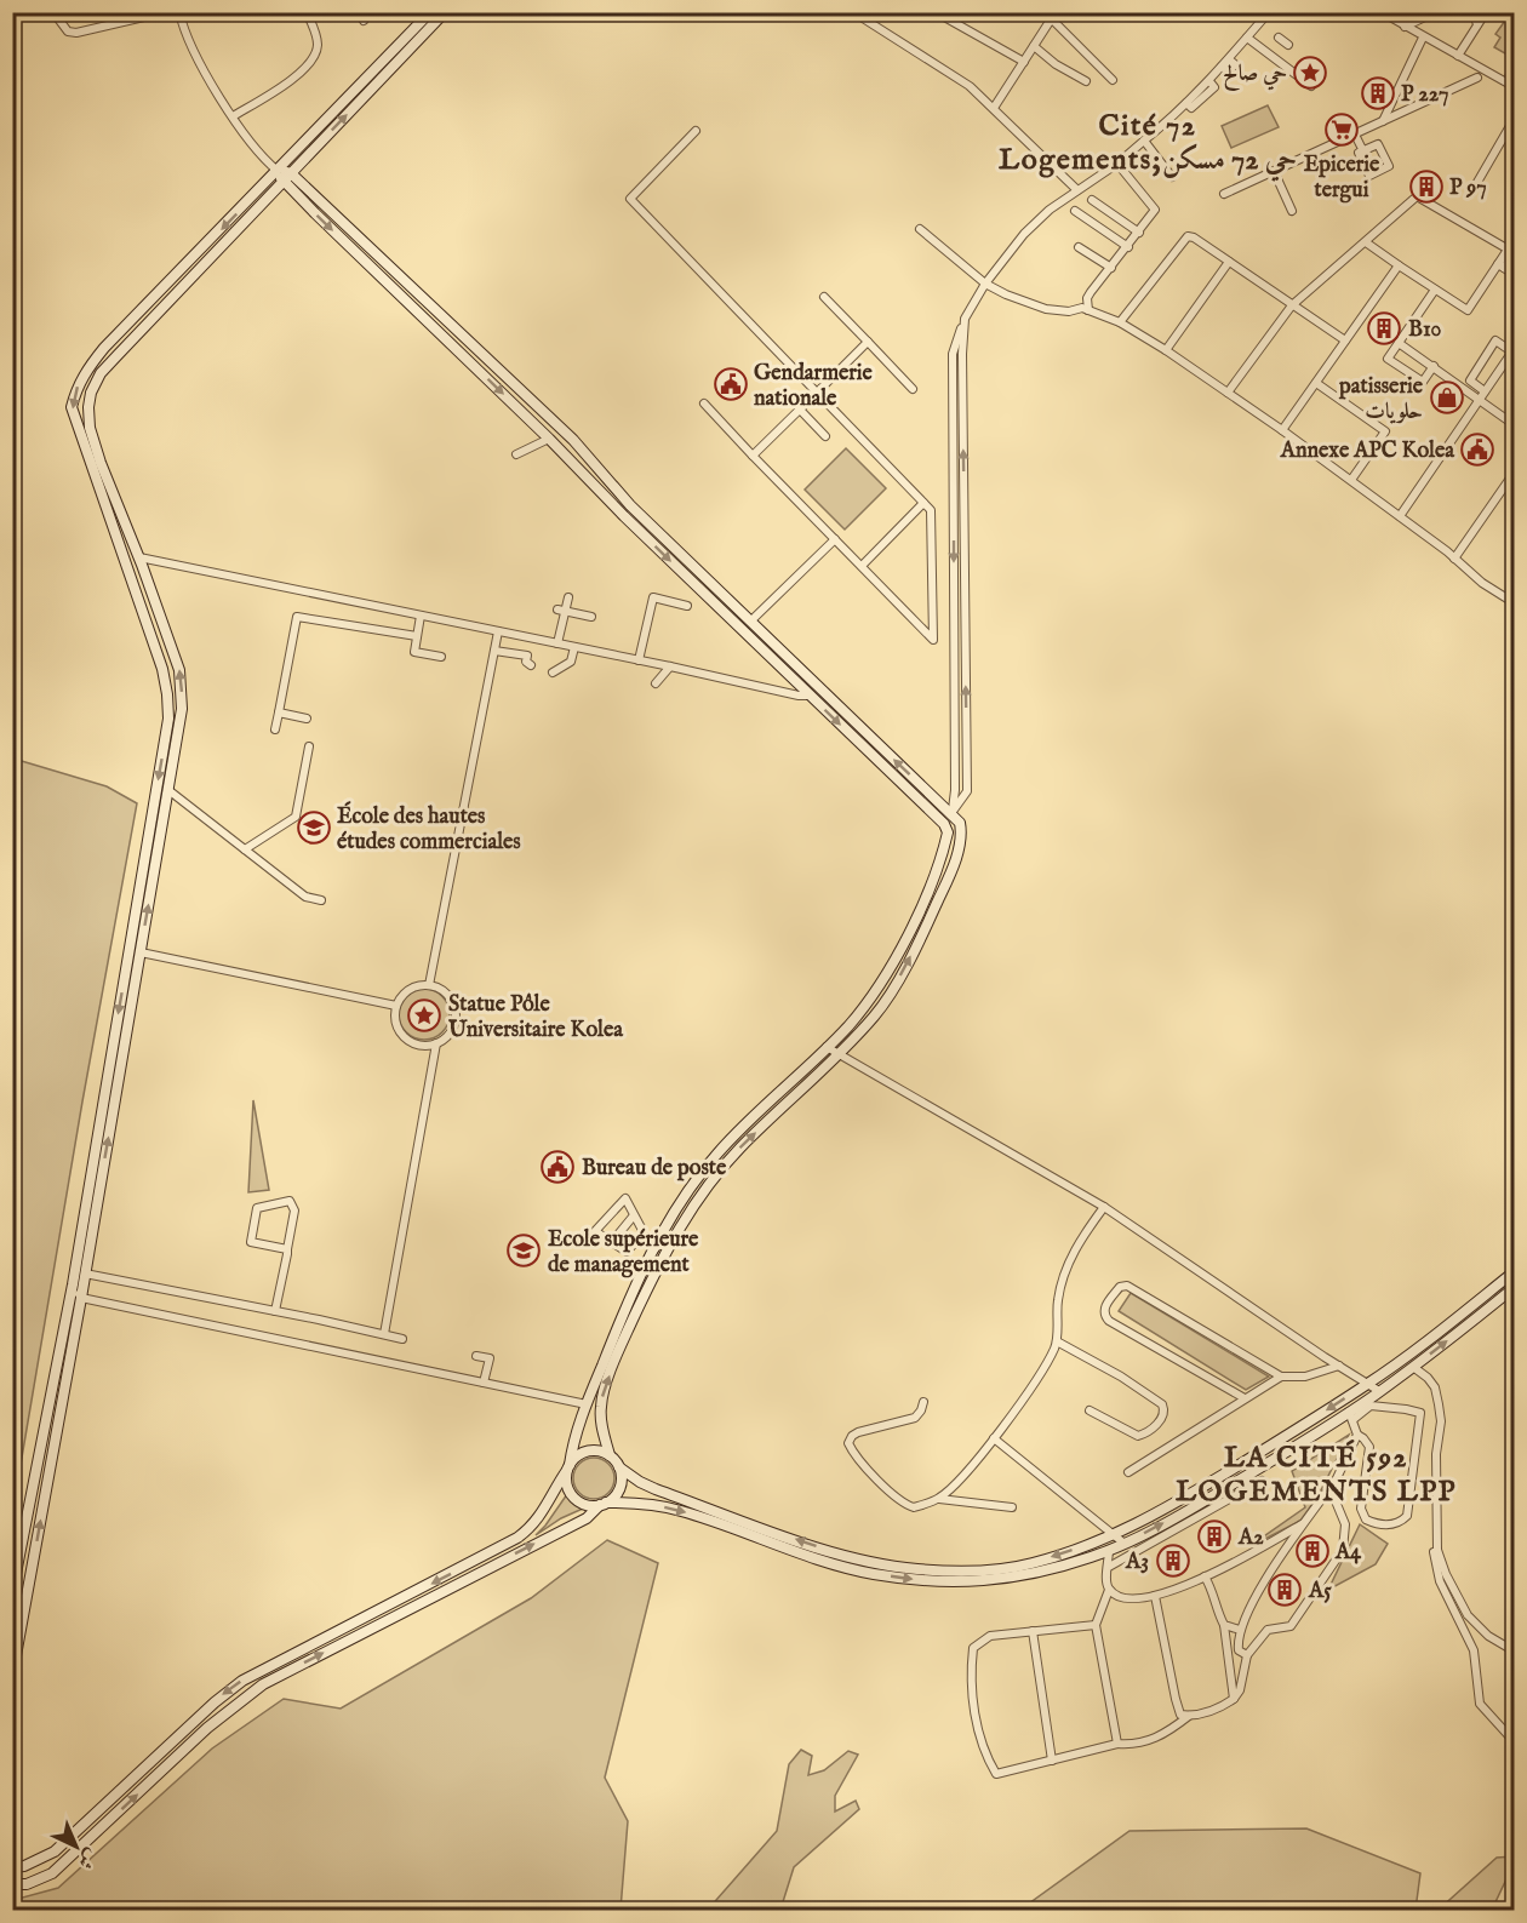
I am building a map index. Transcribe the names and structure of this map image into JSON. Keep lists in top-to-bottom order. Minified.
{"districts":["Cité 72 Logements;حي 72 مسكن","LA CITÉ 592 LOGEMENTS LPP"],"places":{"place":["حي صالح","Statue Pôle Universitaire Kolea"],"building":["P 227","P 97","B10","A2","A4","A3","A5"],"supermarket":["Epicerie tergui"],"public building":["Gendarmerie nationale","Annexe APC Kolea","Bureau de poste"],"shop":["patisserie حلويات"],"school or university":["École des hautes études commerciales","Ecole supérieure de management"]},"north":"bottom right"}
